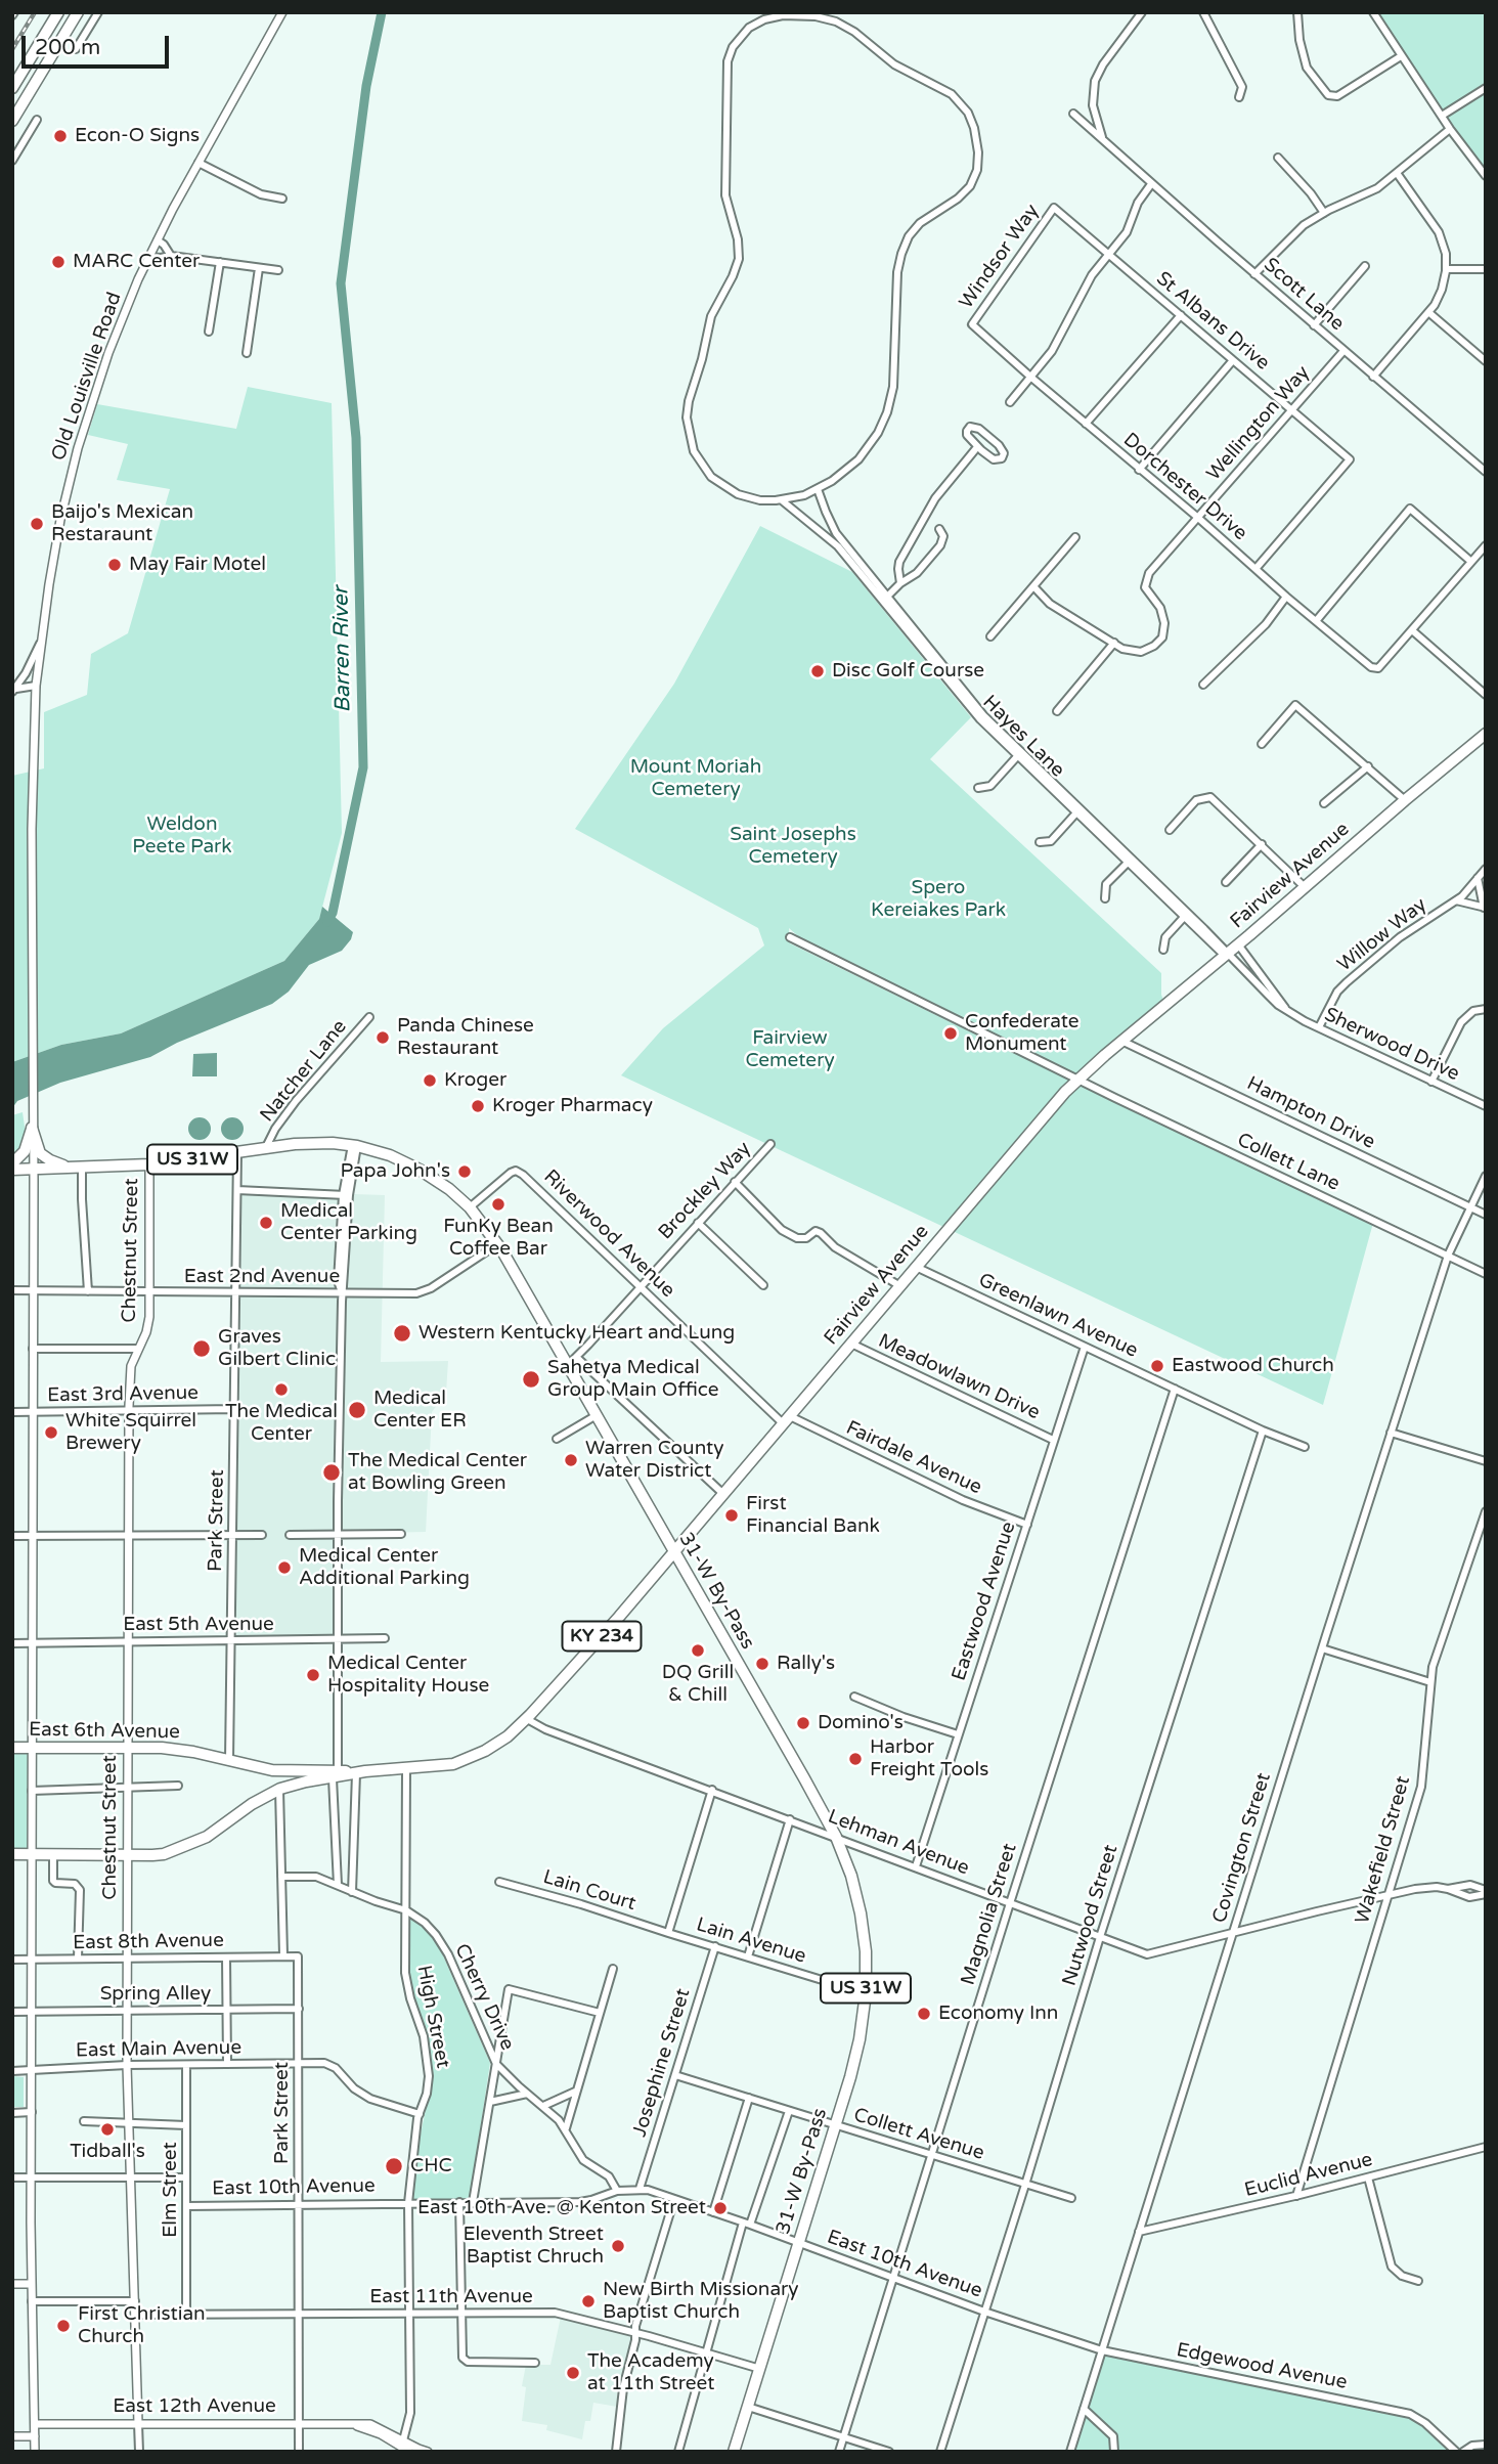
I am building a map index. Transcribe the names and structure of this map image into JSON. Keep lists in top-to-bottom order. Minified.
{"streets":{"main road":["Fairview Avenue","US 31W","31-W By-Pass","KY 234","East 6th Avenue"],"street":["Windsor Way","Scott Lane","St Albans Drive","Old Louisville Road","Wellington Way","Dorchester Drive","Hayes Lane","Willow Way","Sherwood Drive","Natcher Lane","Hampton Drive","Collett Lane","Brockley Way","Riverwood Avenue","Chestnut Street","East 2nd Avenue","Greenlawn Avenue","Meadowlawn Drive","East 3rd Avenue","Fairdale Avenue","Park Street","Eastwood Avenue","East 5th Avenue","Lehman Avenue","Covington Street","Wakefield Street","Lain Court","Magnolia Street","Nutwood Street","Lain Avenue","East 8th Avenue","Spring Alley","Cherry Drive","High Street","East Main Avenue","Josephine Street","Collett Avenue","Euclid Avenue","East 10th Avenue","Elm Street","East 11th Avenue","Edgewood Avenue","East 12th Avenue"]},"crossings":[["Windsor Way","St Albans Drive"],["Windsor Way","Dorchester Drive"],["Scott Lane","Wellington Way"],["St Albans Drive","Wellington Way"],["St Albans Drive","Dorchester Drive"],["Wellington Way","Dorchester Drive"],["Hayes Lane","Fairview Avenue"],["Hayes Lane","Sherwood Drive"],["Fairview Avenue","Sherwood Drive"],["Fairview Avenue","Hampton Drive"],["Fairview Avenue","Collett Lane"],["Fairview Avenue","Riverwood Avenue"],["Fairview Avenue","Greenlawn Avenue"],["Fairview Avenue","Meadowlawn Drive"],["Fairview Avenue","Fairdale Avenue"],["Fairview Avenue","31-W By-Pass"],["Fairview Avenue","KY 234"],["Fairview Avenue","East 6th Avenue"],["Fairview Avenue","Lehman Avenue"],["Fairview Avenue","High Street"],["Willow Way","Sherwood Drive"],["Natcher Lane","31-W By-Pass"],["Hampton Drive","Covington Street"],["US 31W","31-W By-Pass"],["Collett Lane","Covington Street"],["Brockley Way","Riverwood Avenue"],["Brockley Way","31-W By-Pass"],["Riverwood Avenue","Fairdale Avenue"],["Riverwood Avenue","31-W By-Pass"],["Chestnut Street","East 2nd Avenue"],["Chestnut Street","East 3rd Avenue"],["Chestnut Street","31-W By-Pass"],["Chestnut Street","East 5th Avenue"],["Chestnut Street","KY 234"],["Chestnut Street","East 6th Avenue"],["Chestnut Street","East 8th Avenue"],["Chestnut Street","Spring Alley"],["Chestnut Street","East Main Avenue"],["Chestnut Street","East 10th Avenue"],["Chestnut Street","East 11th Avenue"],["Chestnut Street","East 12th Avenue"],["East 2nd Avenue","Park Street"],["East 2nd Avenue","31-W By-Pass"],["Greenlawn Avenue","Eastwood Avenue"],["Greenlawn Avenue","Magnolia Street"],["Greenlawn Avenue","Nutwood Street"],["Meadowlawn Drive","Eastwood Avenue"],["East 3rd Avenue","Park Street"],["Fairdale Avenue","Eastwood Avenue"],["Park Street","31-W By-Pass"],["Park Street","East 5th Avenue"],["Park Street","East 6th Avenue"],["Park Street","East 8th Avenue"],["Park Street","Spring Alley"],["Park Street","East Main Avenue"],["Park Street","East 10th Avenue"],["Park Street","East 11th Avenue"],["Park Street","East 12th Avenue"],["31-W By-Pass","Lehman Avenue"],["31-W By-Pass","Lain Avenue"],["31-W By-Pass","Collett Avenue"],["31-W By-Pass","East 10th Avenue"],["31-W By-Pass","East 11th Avenue"],["Eastwood Avenue","Lehman Avenue"],["Lehman Avenue","Covington Street"],["Lehman Avenue","Wakefield Street"],["Lehman Avenue","Magnolia Street"],["Lehman Avenue","Nutwood Street"],["Covington Street","Euclid Avenue"],["Covington Street","East 10th Avenue"],["Covington Street","Edgewood Avenue"],["Wakefield Street","Euclid Avenue"],["Lain Court","Lain Avenue"],["Magnolia Street","Collett Avenue"],["Magnolia Street","East 10th Avenue"],["Nutwood Street","Collett Avenue"],["Nutwood Street","East 10th Avenue"],["Lain Avenue","Josephine Street"],["Cherry Drive","High Street"],["Cherry Drive","East 10th Avenue"],["High Street","East Main Avenue"],["High Street","East 10th Avenue"],["High Street","East 11th Avenue"],["High Street","East 12th Avenue"],["East Main Avenue","Elm Street"],["Josephine Street","Collett Avenue"],["Josephine Street","East 10th Avenue"],["East 10th Avenue","Elm Street"],["East 10th Avenue","Edgewood Avenue"],["Elm Street","East 11th Avenue"]],"water":["Barren River"],"parks":["Mount Moriah Cemetery","Weldon Peete Park","Saint Josephs Cemetery","Spero Kereiakes Park","Fairview Cemetery"],"places":["Econ-O Signs","MARC Center","Baijo's Mexican Restaraunt","May Fair Motel","Disc Golf Course","Confederate Monument","Panda Chinese Restaurant","Kroger","Kroger Pharmacy","Papa John's","FunKy Bean Coffee Bar","Medical Center Parking","Western Kentucky Heart and Lung","Graves Gilbert Clinic","Eastwood Church","Sahetya Medical Group Main Office","The Medical Center","Medical Center ER","White Squirrel Brewery","Warren County Water District","The Medical Center at Bowling Green","First Financial Bank","Medical Center Additional Parking","DQ Grill & Chill","Rally's","Medical Center Hospitality House","Domino's","Harbor Freight Tools","Economy Inn","Tidball's","CHC","East 10th Ave. @ Kenton Street","Eleventh Street Baptist Chruch","New Birth Missionary Baptist Church","First Christian Church","The Academy at 11th Street"],"scale_bar":"200 m"}
